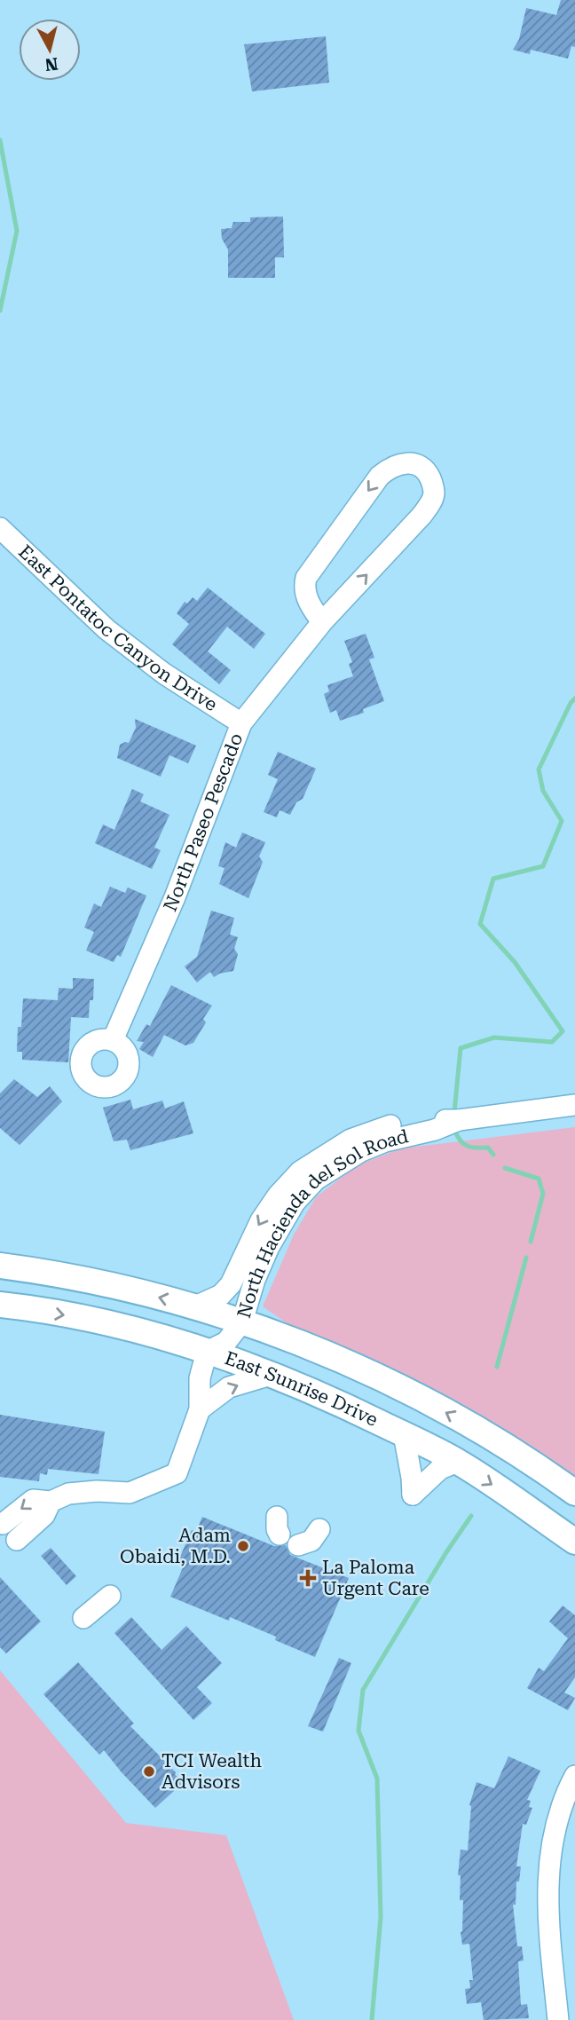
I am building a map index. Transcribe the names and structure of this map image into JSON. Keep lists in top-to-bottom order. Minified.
{"streets":{"main road":["East Sunrise Drive"],"street":["East Pontatoc Canyon Drive","North Paseo Pescado","North Hacienda del Sol Road"]},"crossings":[["East Pontatoc Canyon Drive","North Paseo Pescado"],["North Hacienda del Sol Road","East Sunrise Drive"]],"places":{"other":["Adam Obaidi, M.D.","TCI Wealth Advisors"],"health":["La Paloma Urgent Care"]},"north":"bottom"}
